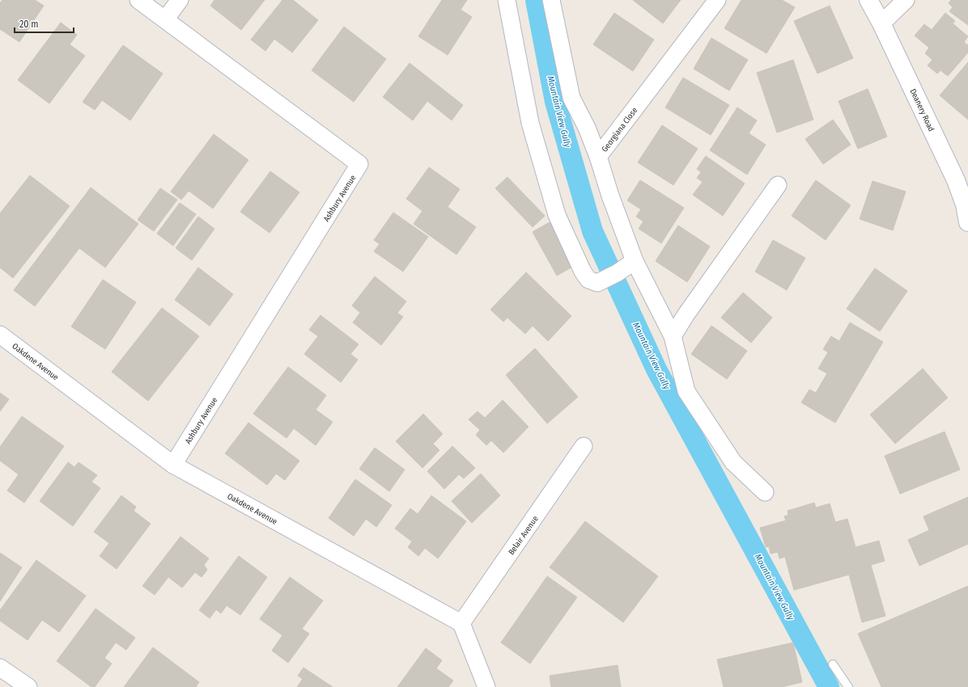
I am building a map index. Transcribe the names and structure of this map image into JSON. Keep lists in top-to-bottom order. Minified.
{"streets":{"street":["Deanery Road","Georgiana Close","Ashbury Avenue","Oakdene Avenue","Belair Avenue"]},"crossings":[["Ashbury Avenue","Oakdene Avenue"],["Oakdene Avenue","Belair Avenue"]],"water":["Mountain View Gully"],"scale_bar":"20 m"}
